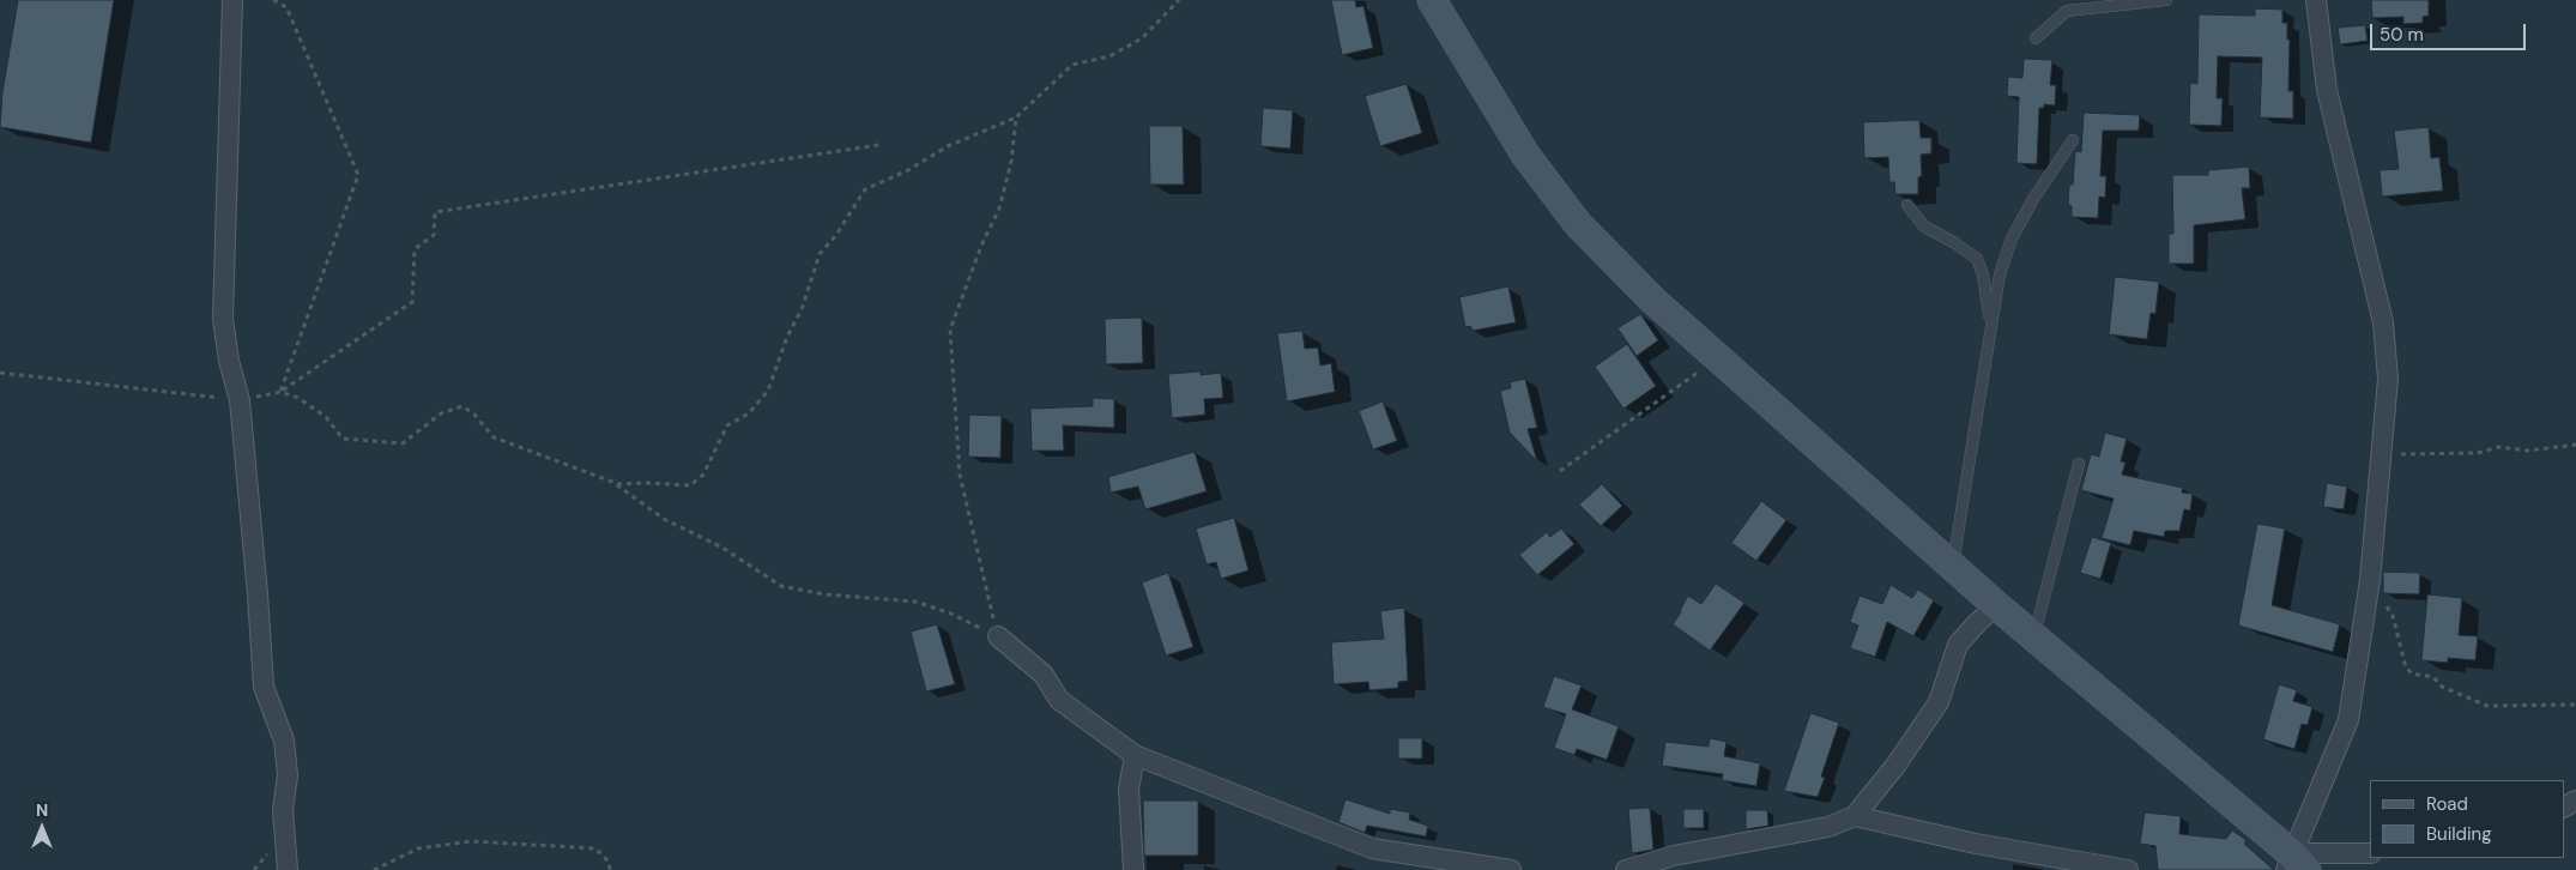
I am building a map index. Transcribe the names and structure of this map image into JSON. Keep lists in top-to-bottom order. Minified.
{"legend":["Road","Building"],"scale_bar":"50 m","north":"top"}
